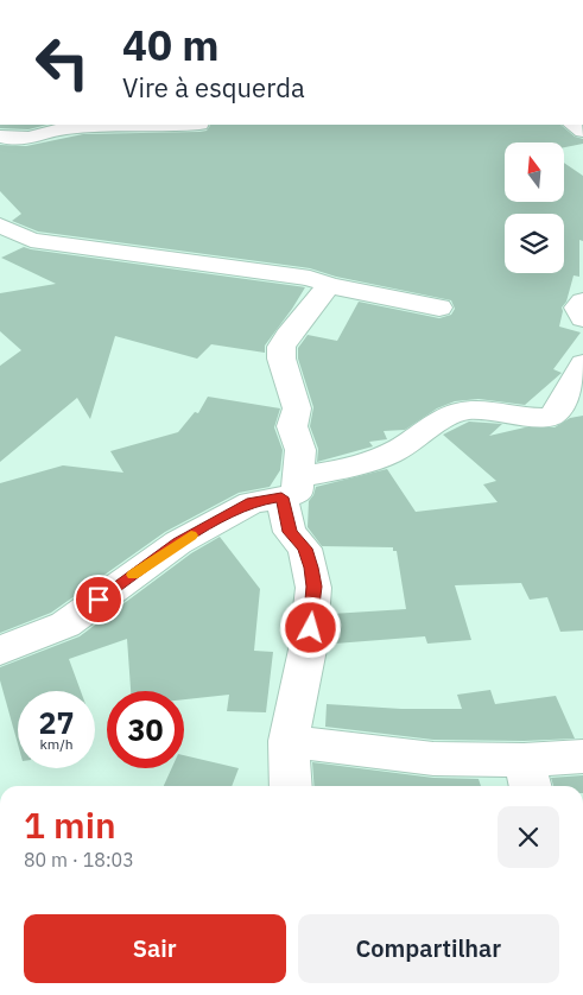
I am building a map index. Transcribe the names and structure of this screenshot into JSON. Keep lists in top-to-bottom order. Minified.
{"north":"top","page":{"turn":["40 m","Vire à esquerda"],"speed":"27 km/h","limit":"30","heading":["1 min","80 m · 18:03"],"buttons":["Sair","Compartilhar"]}}
